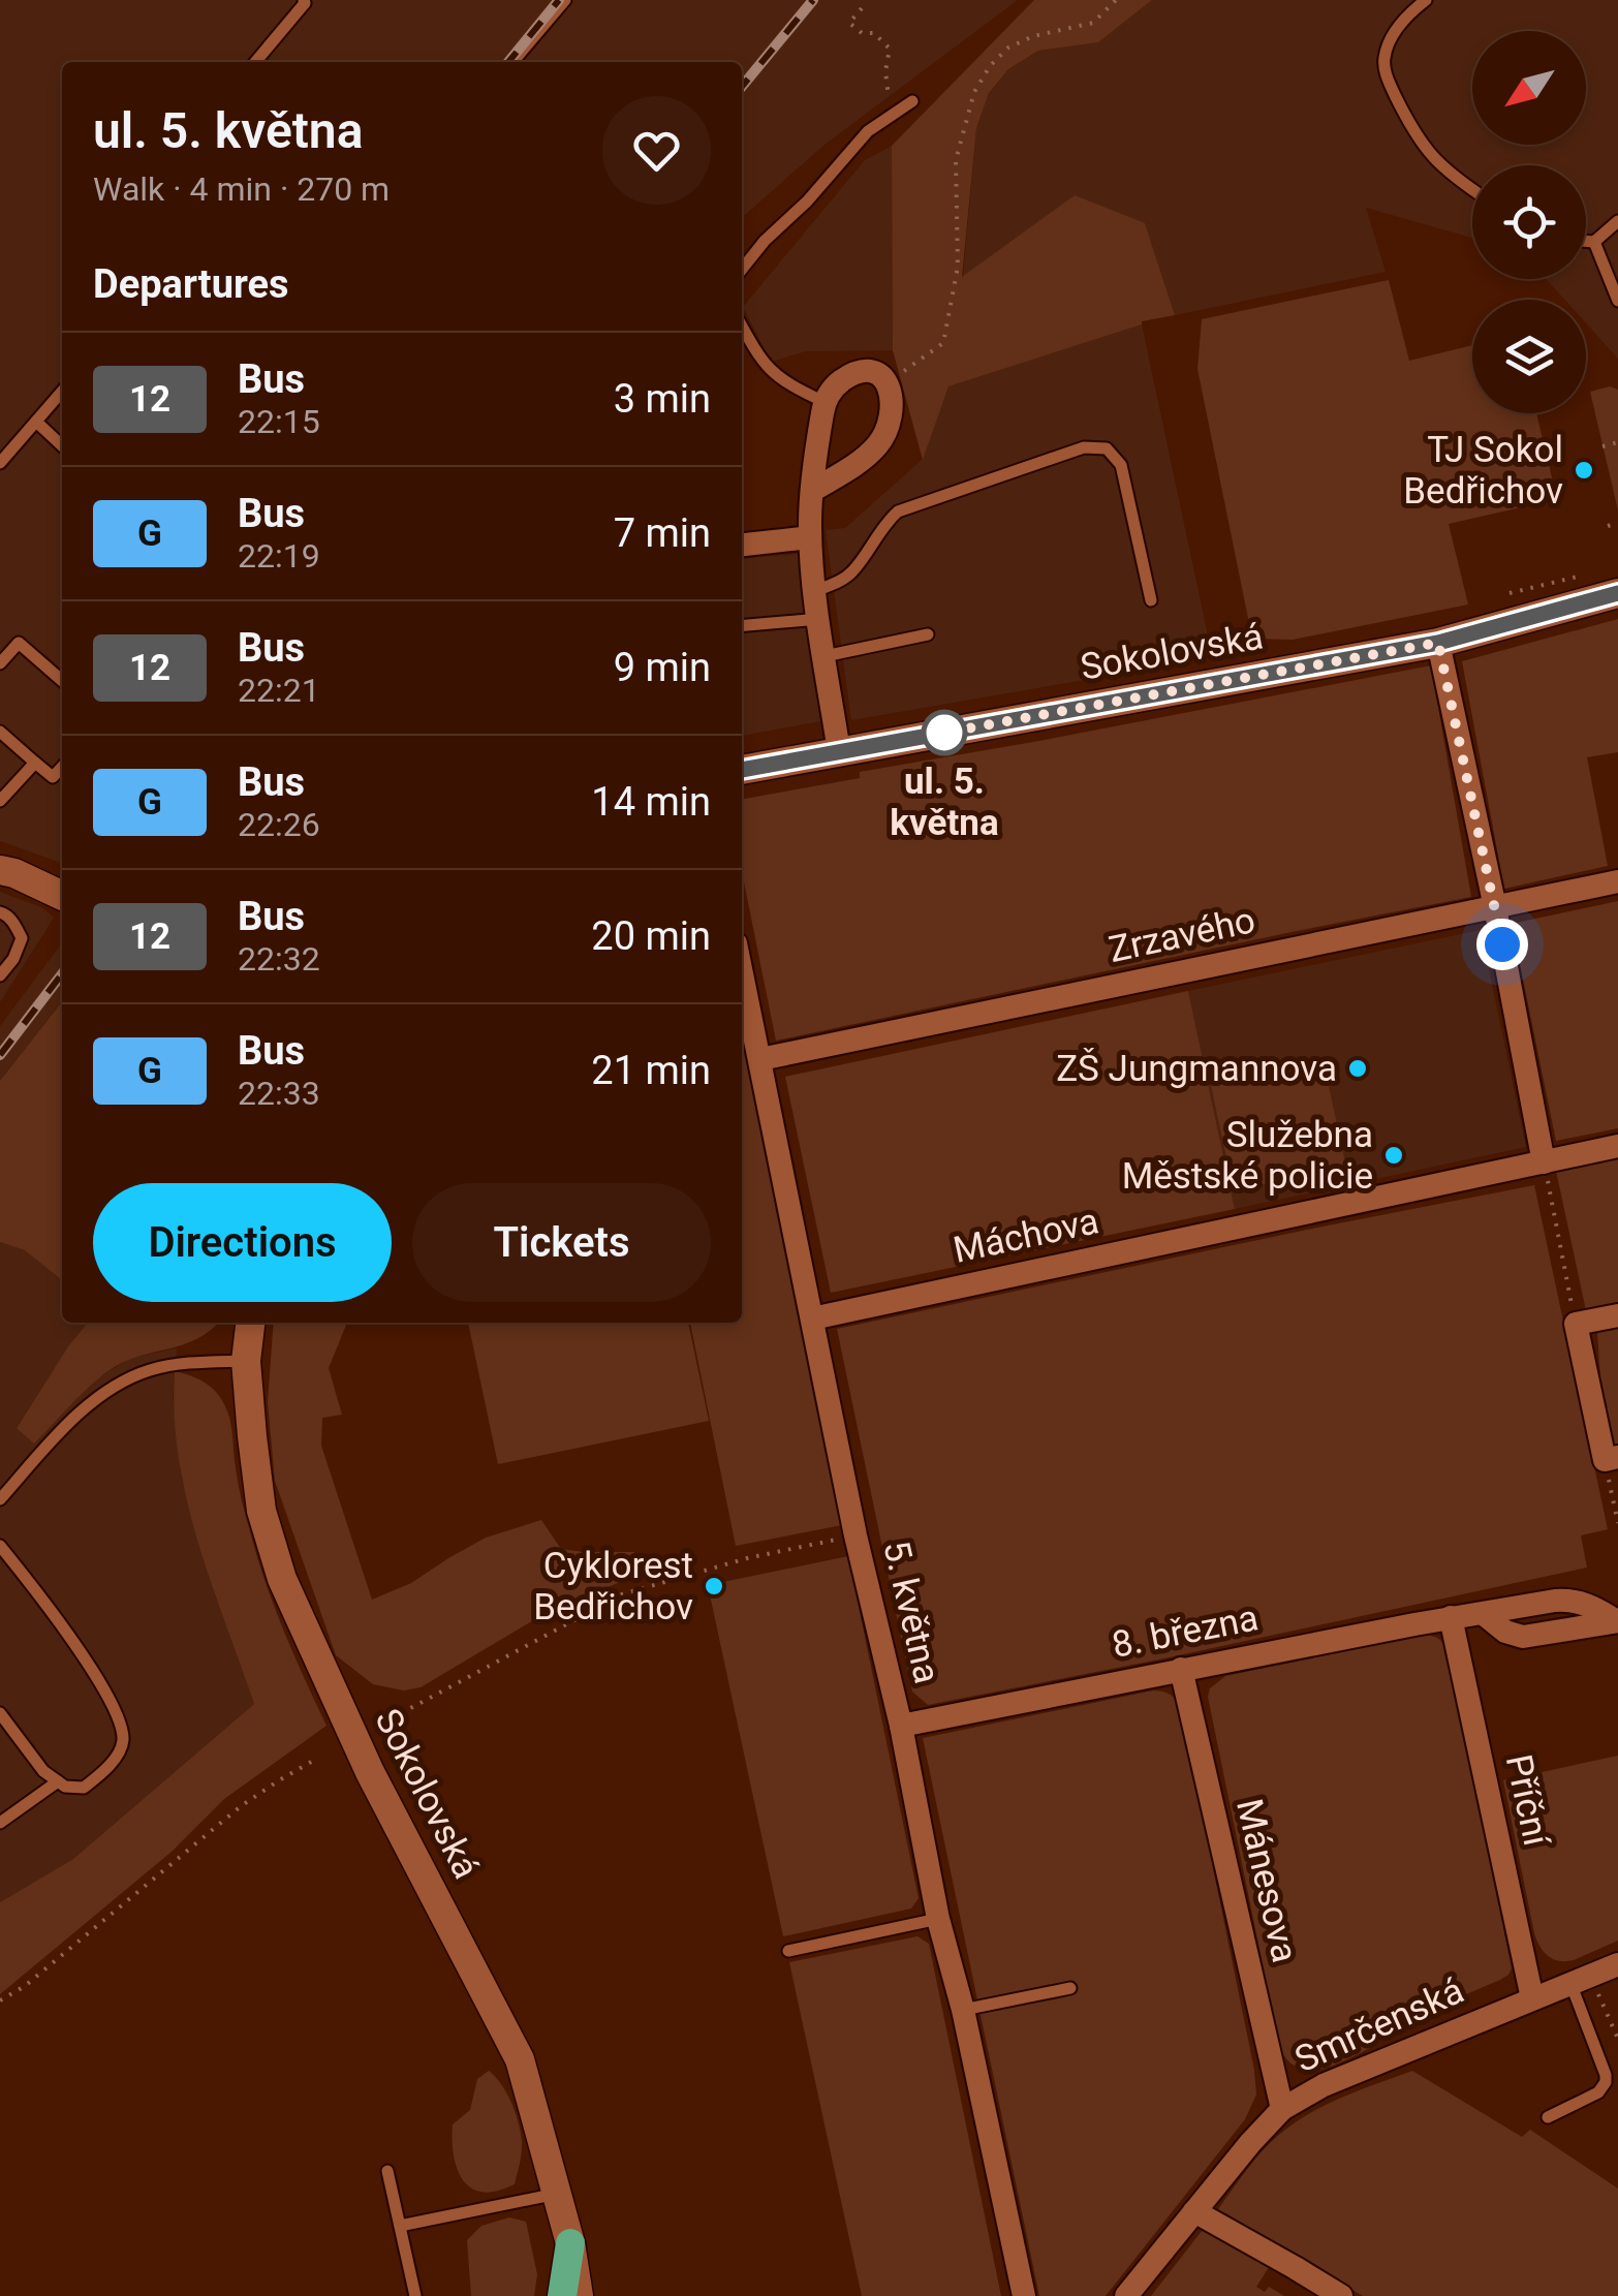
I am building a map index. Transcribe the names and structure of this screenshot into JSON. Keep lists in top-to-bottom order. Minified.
{"streets":{"street":["Sokolovská","Zrzavého","Máchova","5. května","8. března","Příční","Mánesova","Smrčenská"]},"crossings":[["Zrzavého","5. května"],["Máchova","5. května"],["5. května","8. března"],["8. března","Příční"],["8. března","Mánesova"],["Příční","Smrčenská"],["Mánesova","Smrčenská"]],"places":["TJ Sokol Bedřichov","ul. 5. května","ZŠ Jungmannova","Služebna Městské policie","Cyklorest Bedřichov"],"lines":["bus line 12"],"north":"bottom left","page":{"heading":[["ul. 5. května","Walk · 4 min · 270 m"],"Departures"],"list":[{"mark":"12","name":"Bus","note":"22:15","value":"3 min"},{"mark":"G","name":"Bus","note":"22:19","value":"7 min"},{"mark":"12","name":"Bus","note":"22:21","value":"9 min"},{"mark":"G","name":"Bus","note":"22:26","value":"14 min"},{"mark":"12","name":"Bus","note":"22:32","value":"20 min"},{"mark":"G","name":"Bus","note":"22:33","value":"21 min"}],"buttons":["Directions","Tickets"]}}
